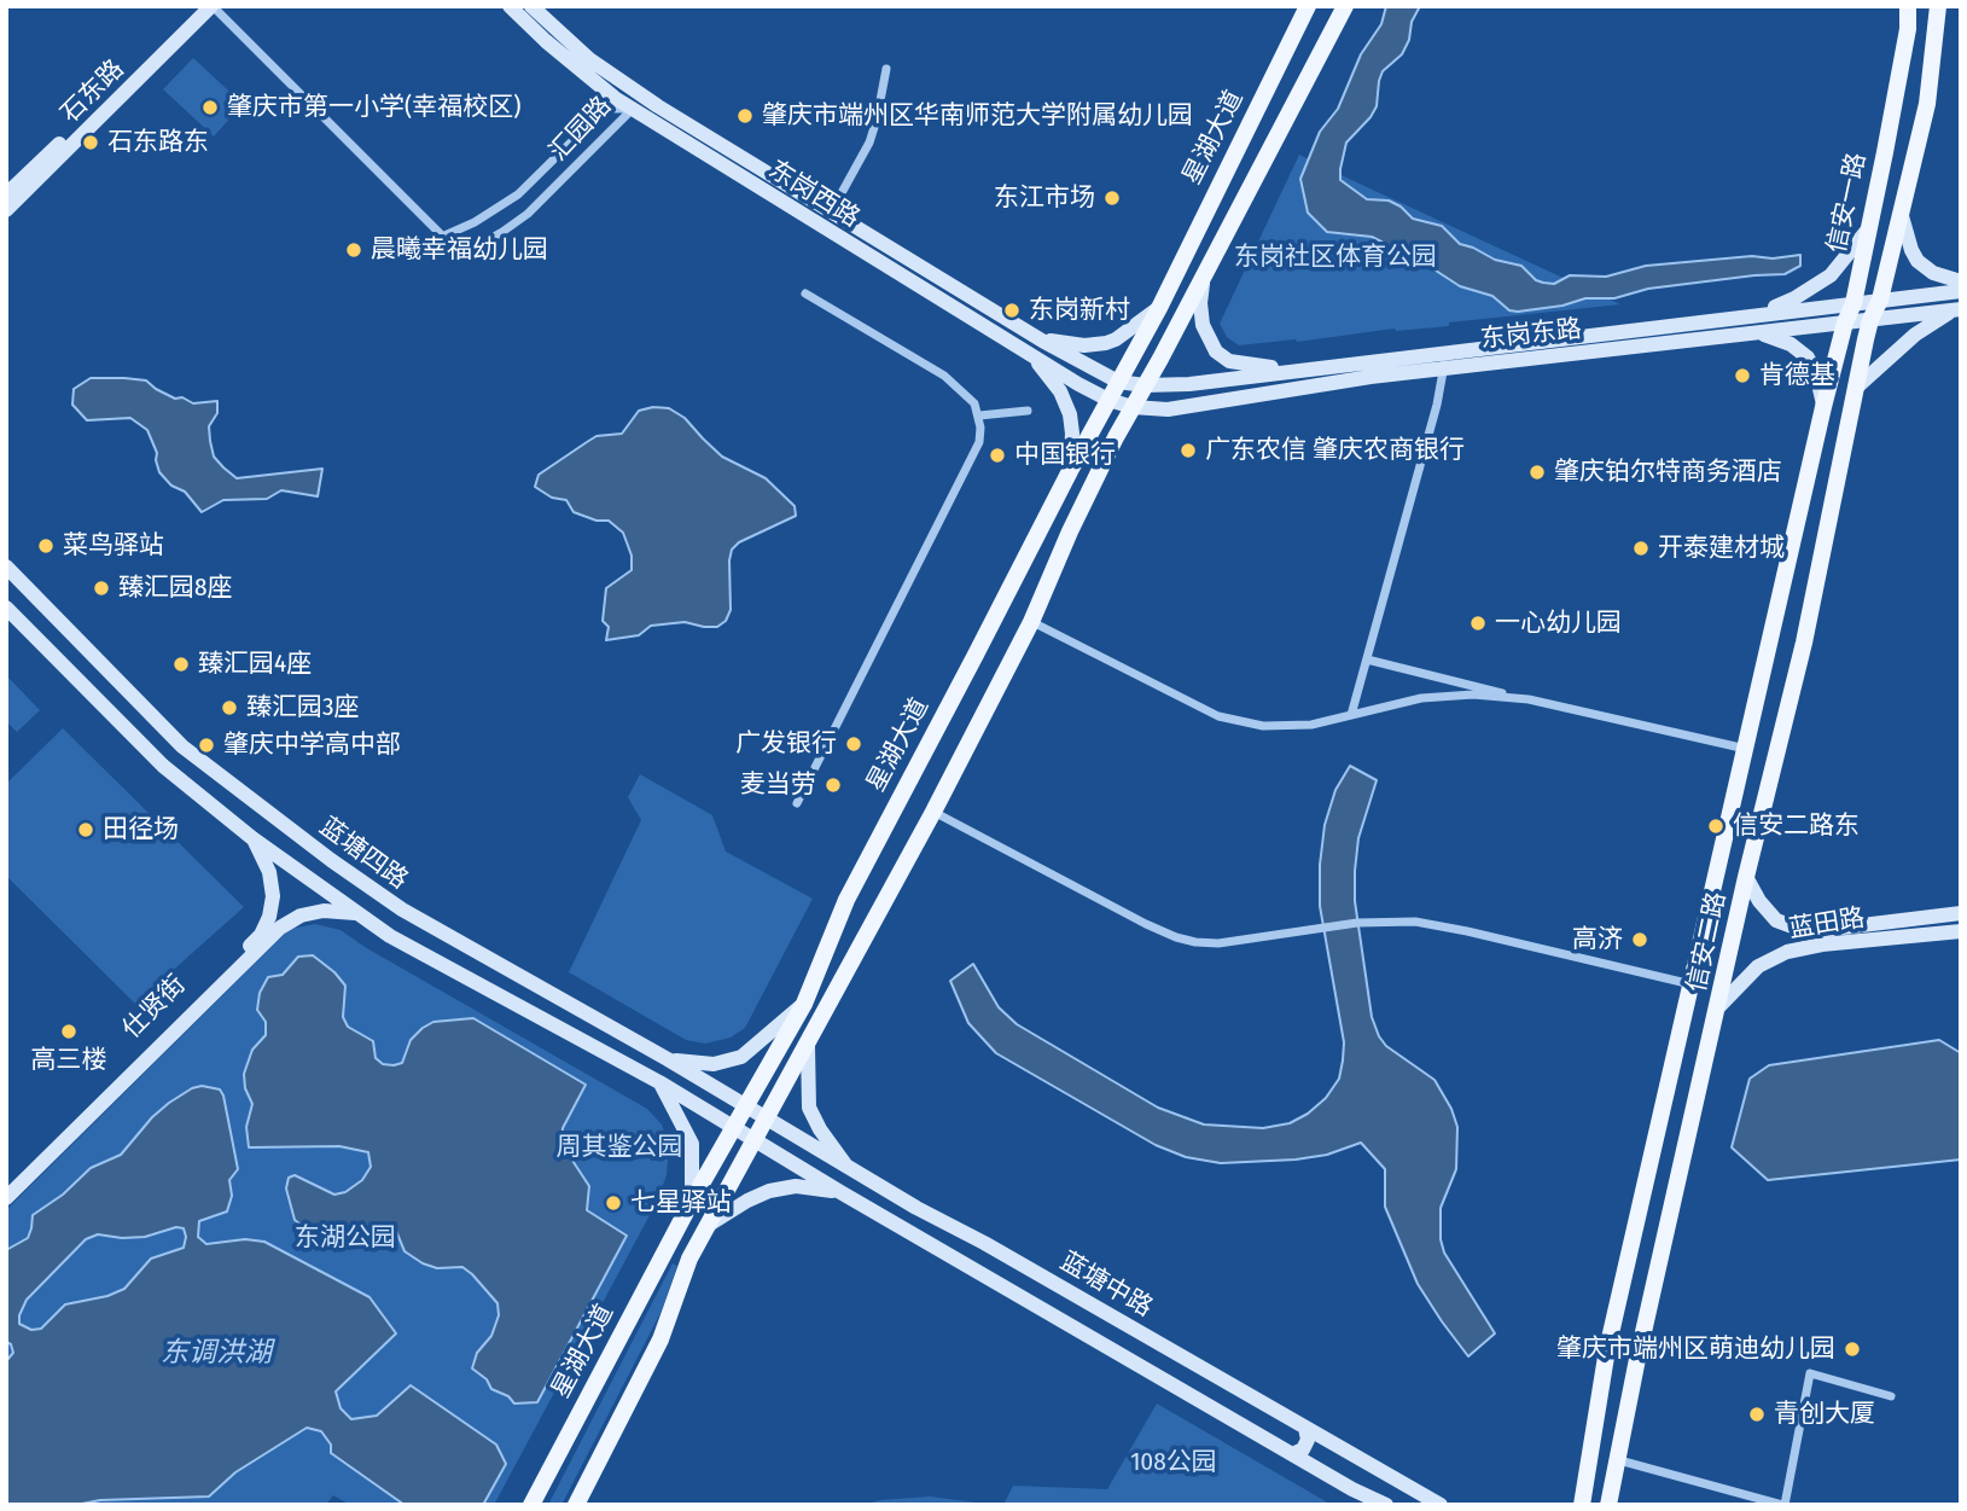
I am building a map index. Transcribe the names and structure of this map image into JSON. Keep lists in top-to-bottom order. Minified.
{"streets":{"main road":["石东路","星湖大道","东岗西路","信安一路","东岗东路","蓝塘四路","蓝田路","信安二路","仕贤街","蓝塘中路"],"street":["汇园路"]},"crossings":[["汇园路","东岗西路"],["星湖大道","东岗西路"],["星湖大道","东岗东路"],["星湖大道","蓝塘四路"],["星湖大道","蓝塘中路"],["东岗西路","东岗东路"],["信安一路","东岗东路"],["信安一路","信安二路"],["蓝塘四路","仕贤街"],["蓝塘四路","蓝塘中路"],["蓝田路","信安二路"]],"water":["东调洪湖"],"parks":["东岗社区体育公园","周其鉴公园","东湖公园","108公园"],"places":["肇庆市第一小学(幸福校区)","肇庆市端州区华南师范大学附属幼儿园","石东路东","东江市场","晨曦幸福幼儿园","东岗新村","肯德基","广东农信 肇庆农商银行","中国银行","肇庆铂尔特商务酒店","菜鸟驿站","开泰建材城","臻汇园8座","一心幼儿园","臻汇园4座","臻汇园3座","广发银行","肇庆中学高中部","麦当劳","信安二路东","田径场","高济","高三楼","七星驿站","肇庆市端州区萌迪幼儿园","青创大厦"]}
